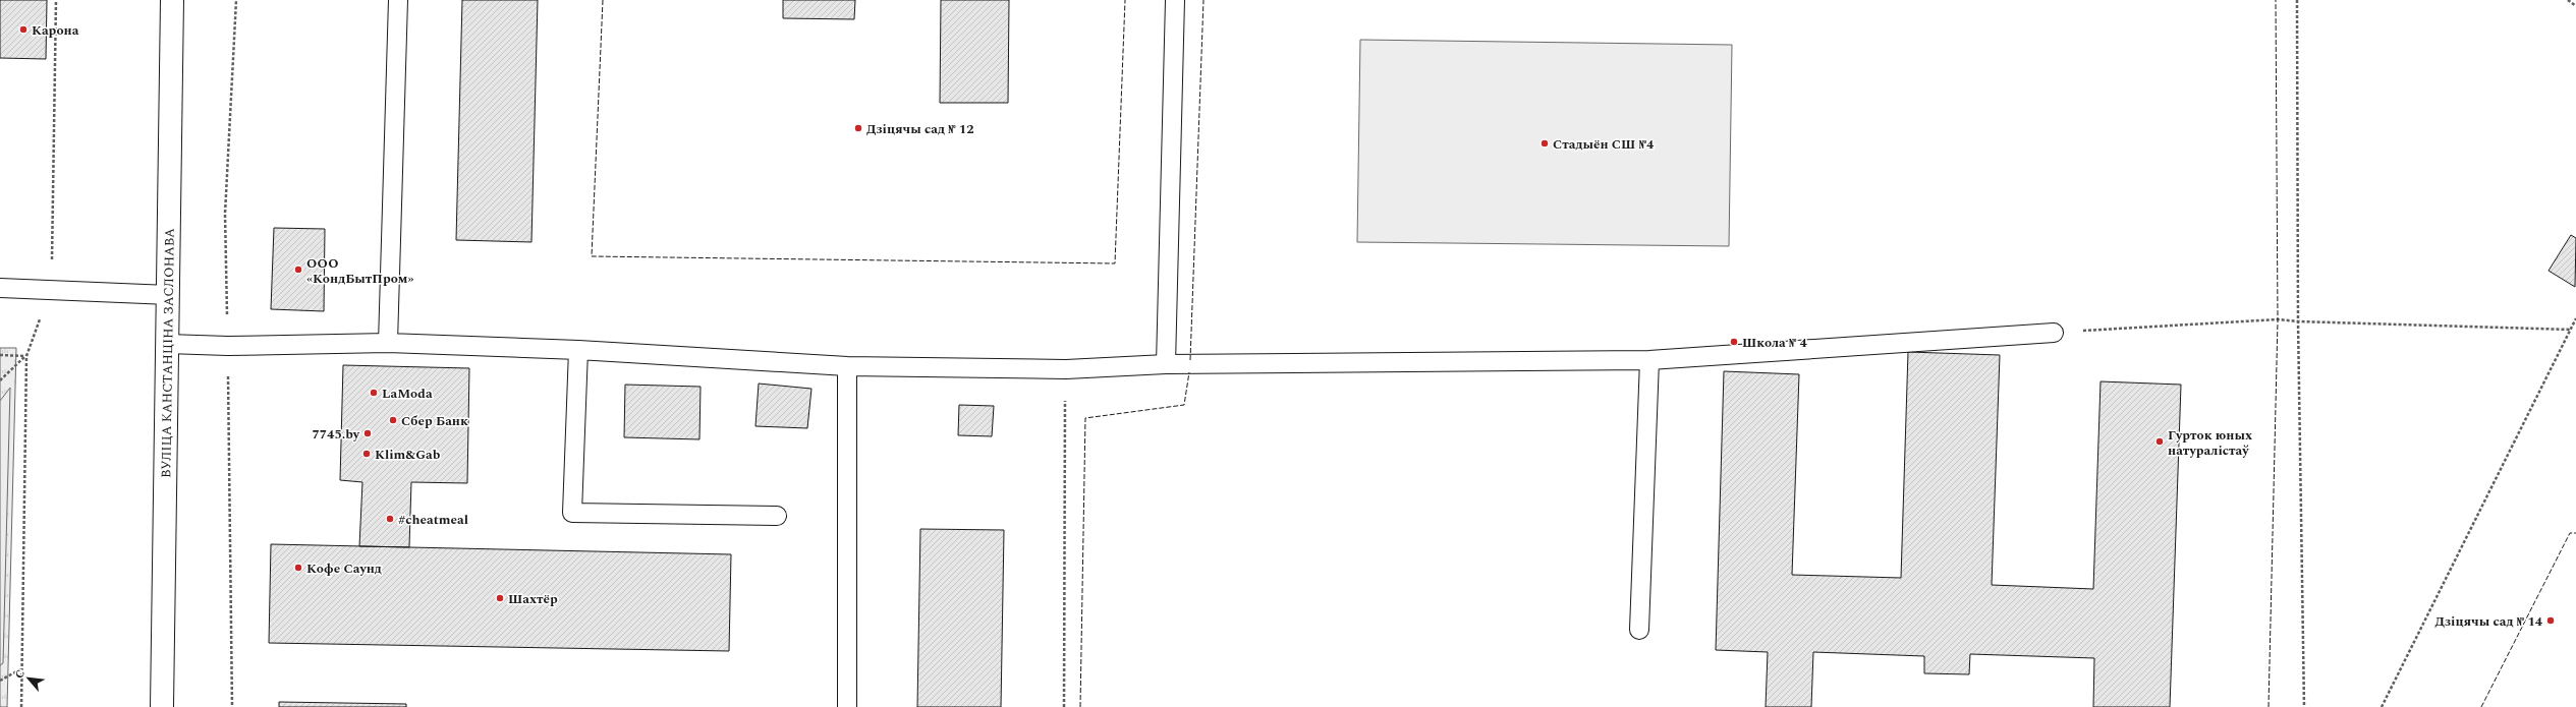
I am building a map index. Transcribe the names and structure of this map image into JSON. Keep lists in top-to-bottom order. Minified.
{"streets":{"main road":["ВУЛІЦА КАНСТАНЦІНА ЗАСЛОНАВА"]},"places":["Карона","Дзіцячы сад № 12","Стадыён СШ №4","ООО «КондБытПром»","Школа № 4","LaModa","Сбер Банк","7745.by","Гурток юных натуралістаў","Klim&Gab","#cheatmeal","Кофе Саунд","Шахтёр","Дзіцячы сад № 14"],"north":"top left"}
